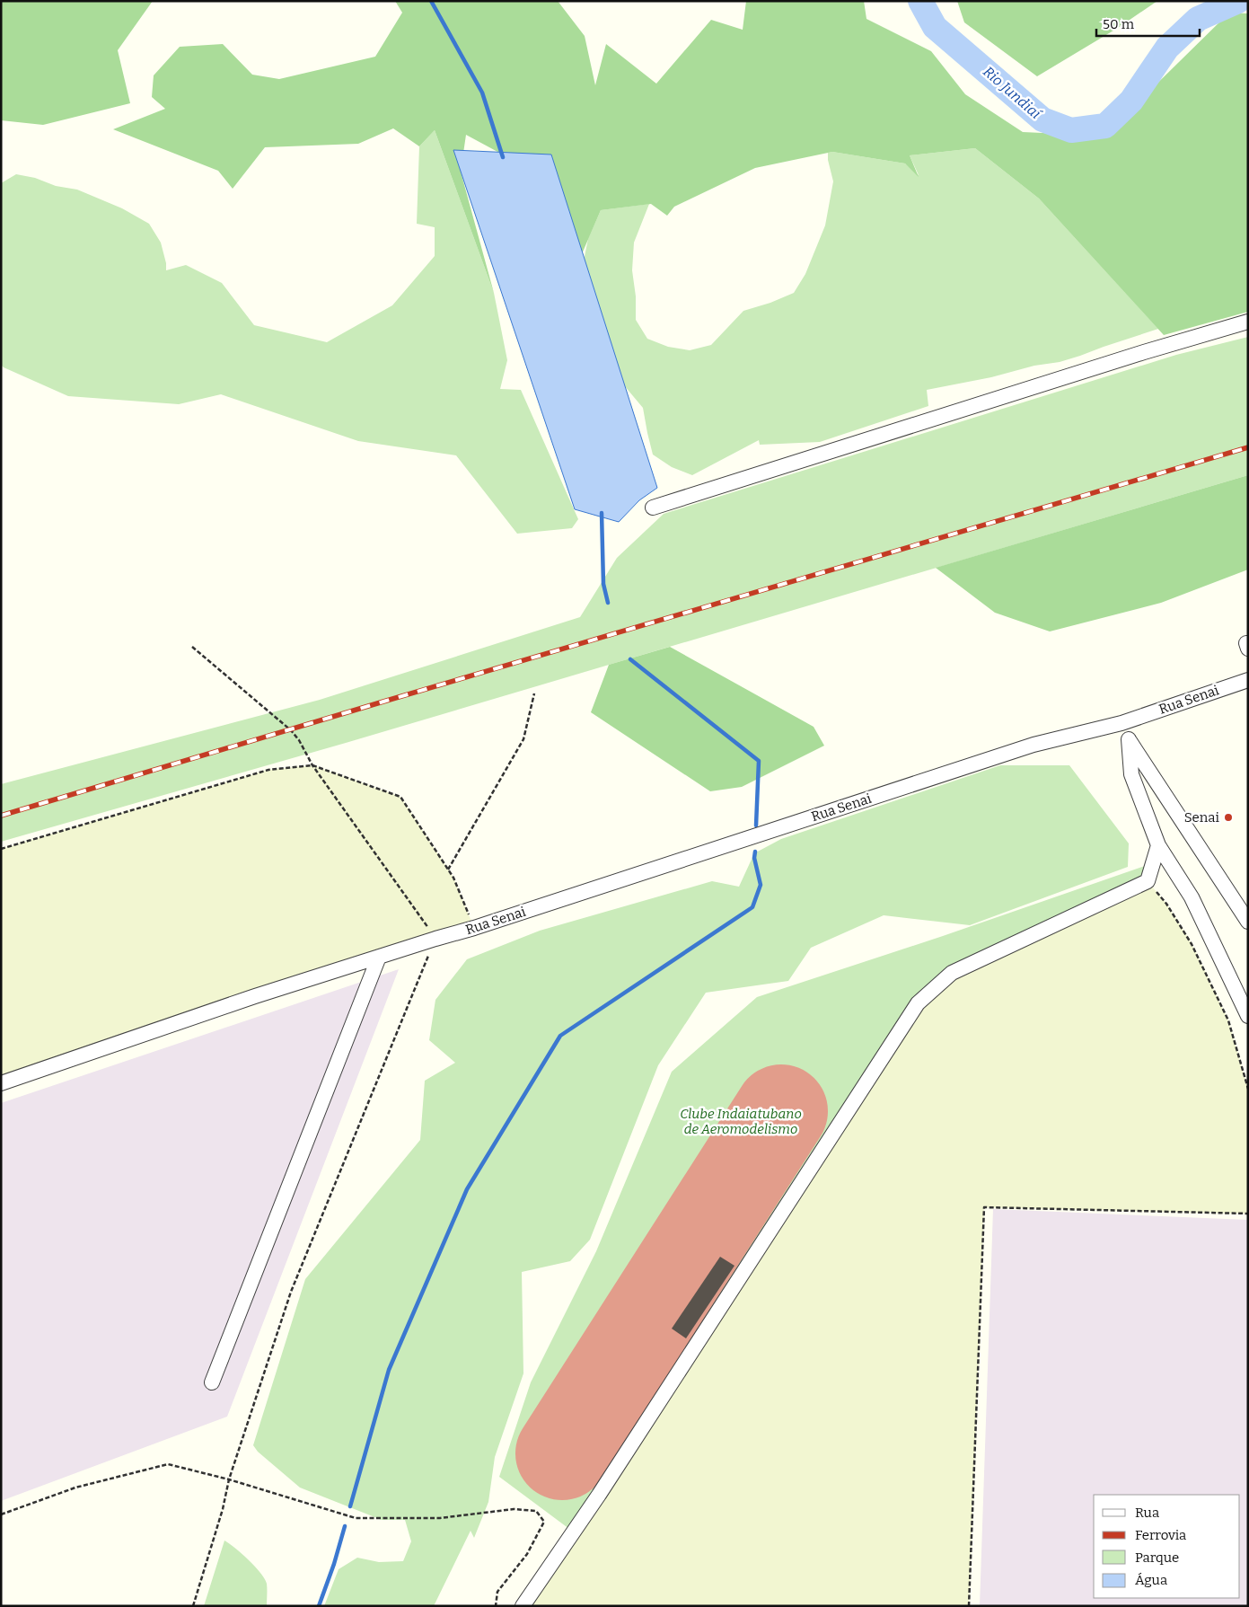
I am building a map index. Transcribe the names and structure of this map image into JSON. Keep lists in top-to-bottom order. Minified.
{"streets":{"street":["Rua Senai"]},"water":["Rio Jundiaí"],"parks":["Clube Indaiatubano de Aeromodelismo"],"places":["Senai"],"legend":["Rua","Ferrovia","Parque","Água"],"scale_bar":"50 m"}
